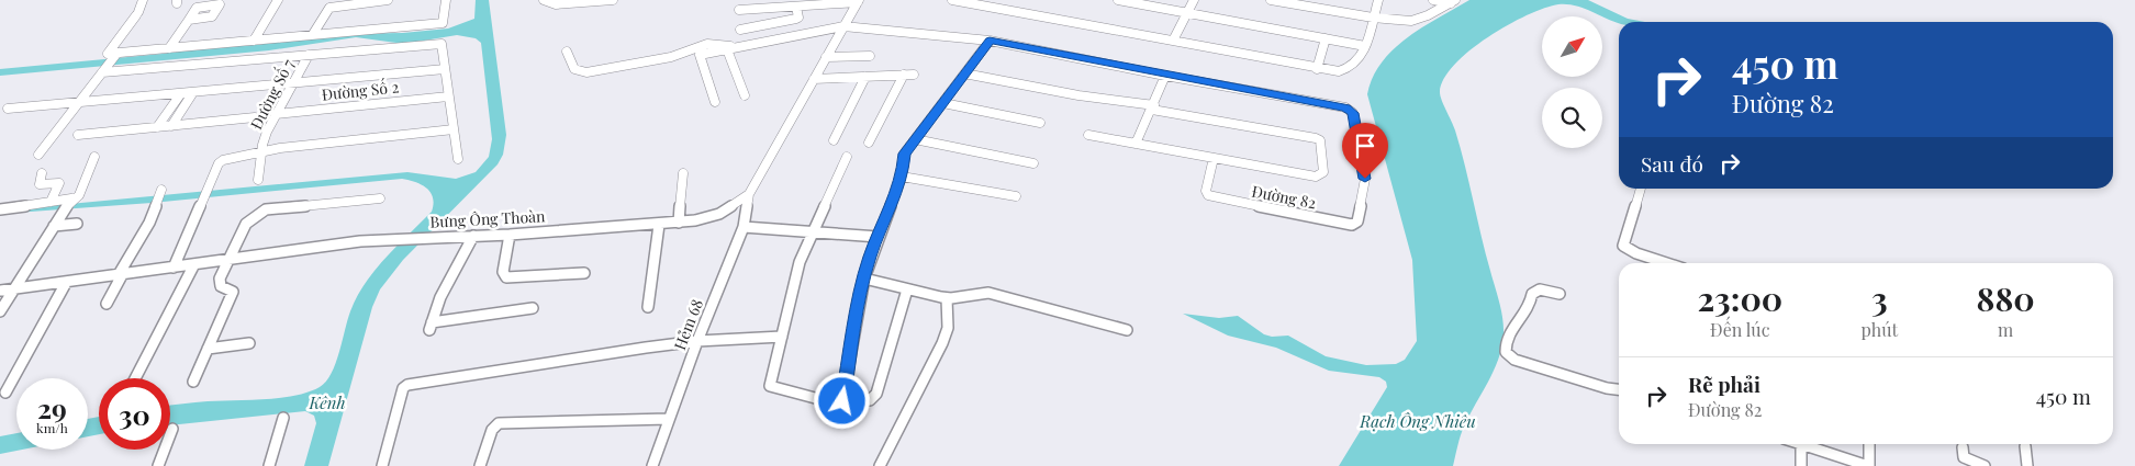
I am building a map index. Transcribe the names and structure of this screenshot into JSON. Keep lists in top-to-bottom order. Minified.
{"streets":{"street":["Đường Số 2","Đường Số 7","Đường 82","Bưng Ông Thoàn","Hẻm 68"]},"crossings":[["Đường Số 2","Đường Số 7"],["Đường 82","Bưng Ông Thoàn"],["Bưng Ông Thoàn","Hẻm 68"]],"water":["Kênh","Rạch Ông Nhiêu"],"north":"top right","page":{"turn":["450 m","Đường 82"],"then":"Sau đó","eta":["23:00","Đến lúc","3","phút","880","m"],"list":[{"name":"Rẽ phải","note":"Đường 82","value":"450 m"}],"speed":"29 km/h","limit":"30"}}
